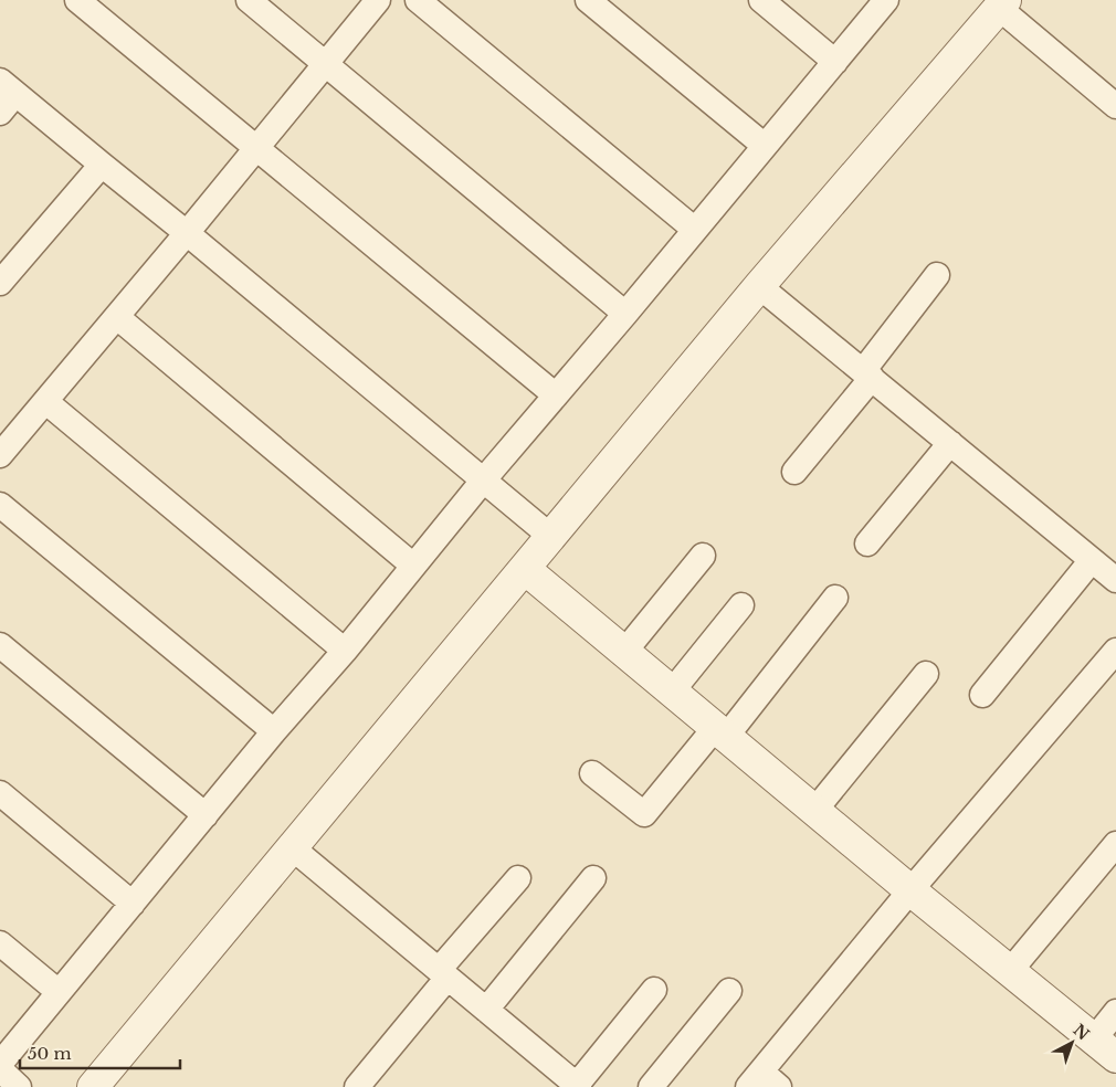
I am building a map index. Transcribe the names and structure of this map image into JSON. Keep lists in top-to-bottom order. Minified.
{"scale_bar":"50 m","north":"top right"}
